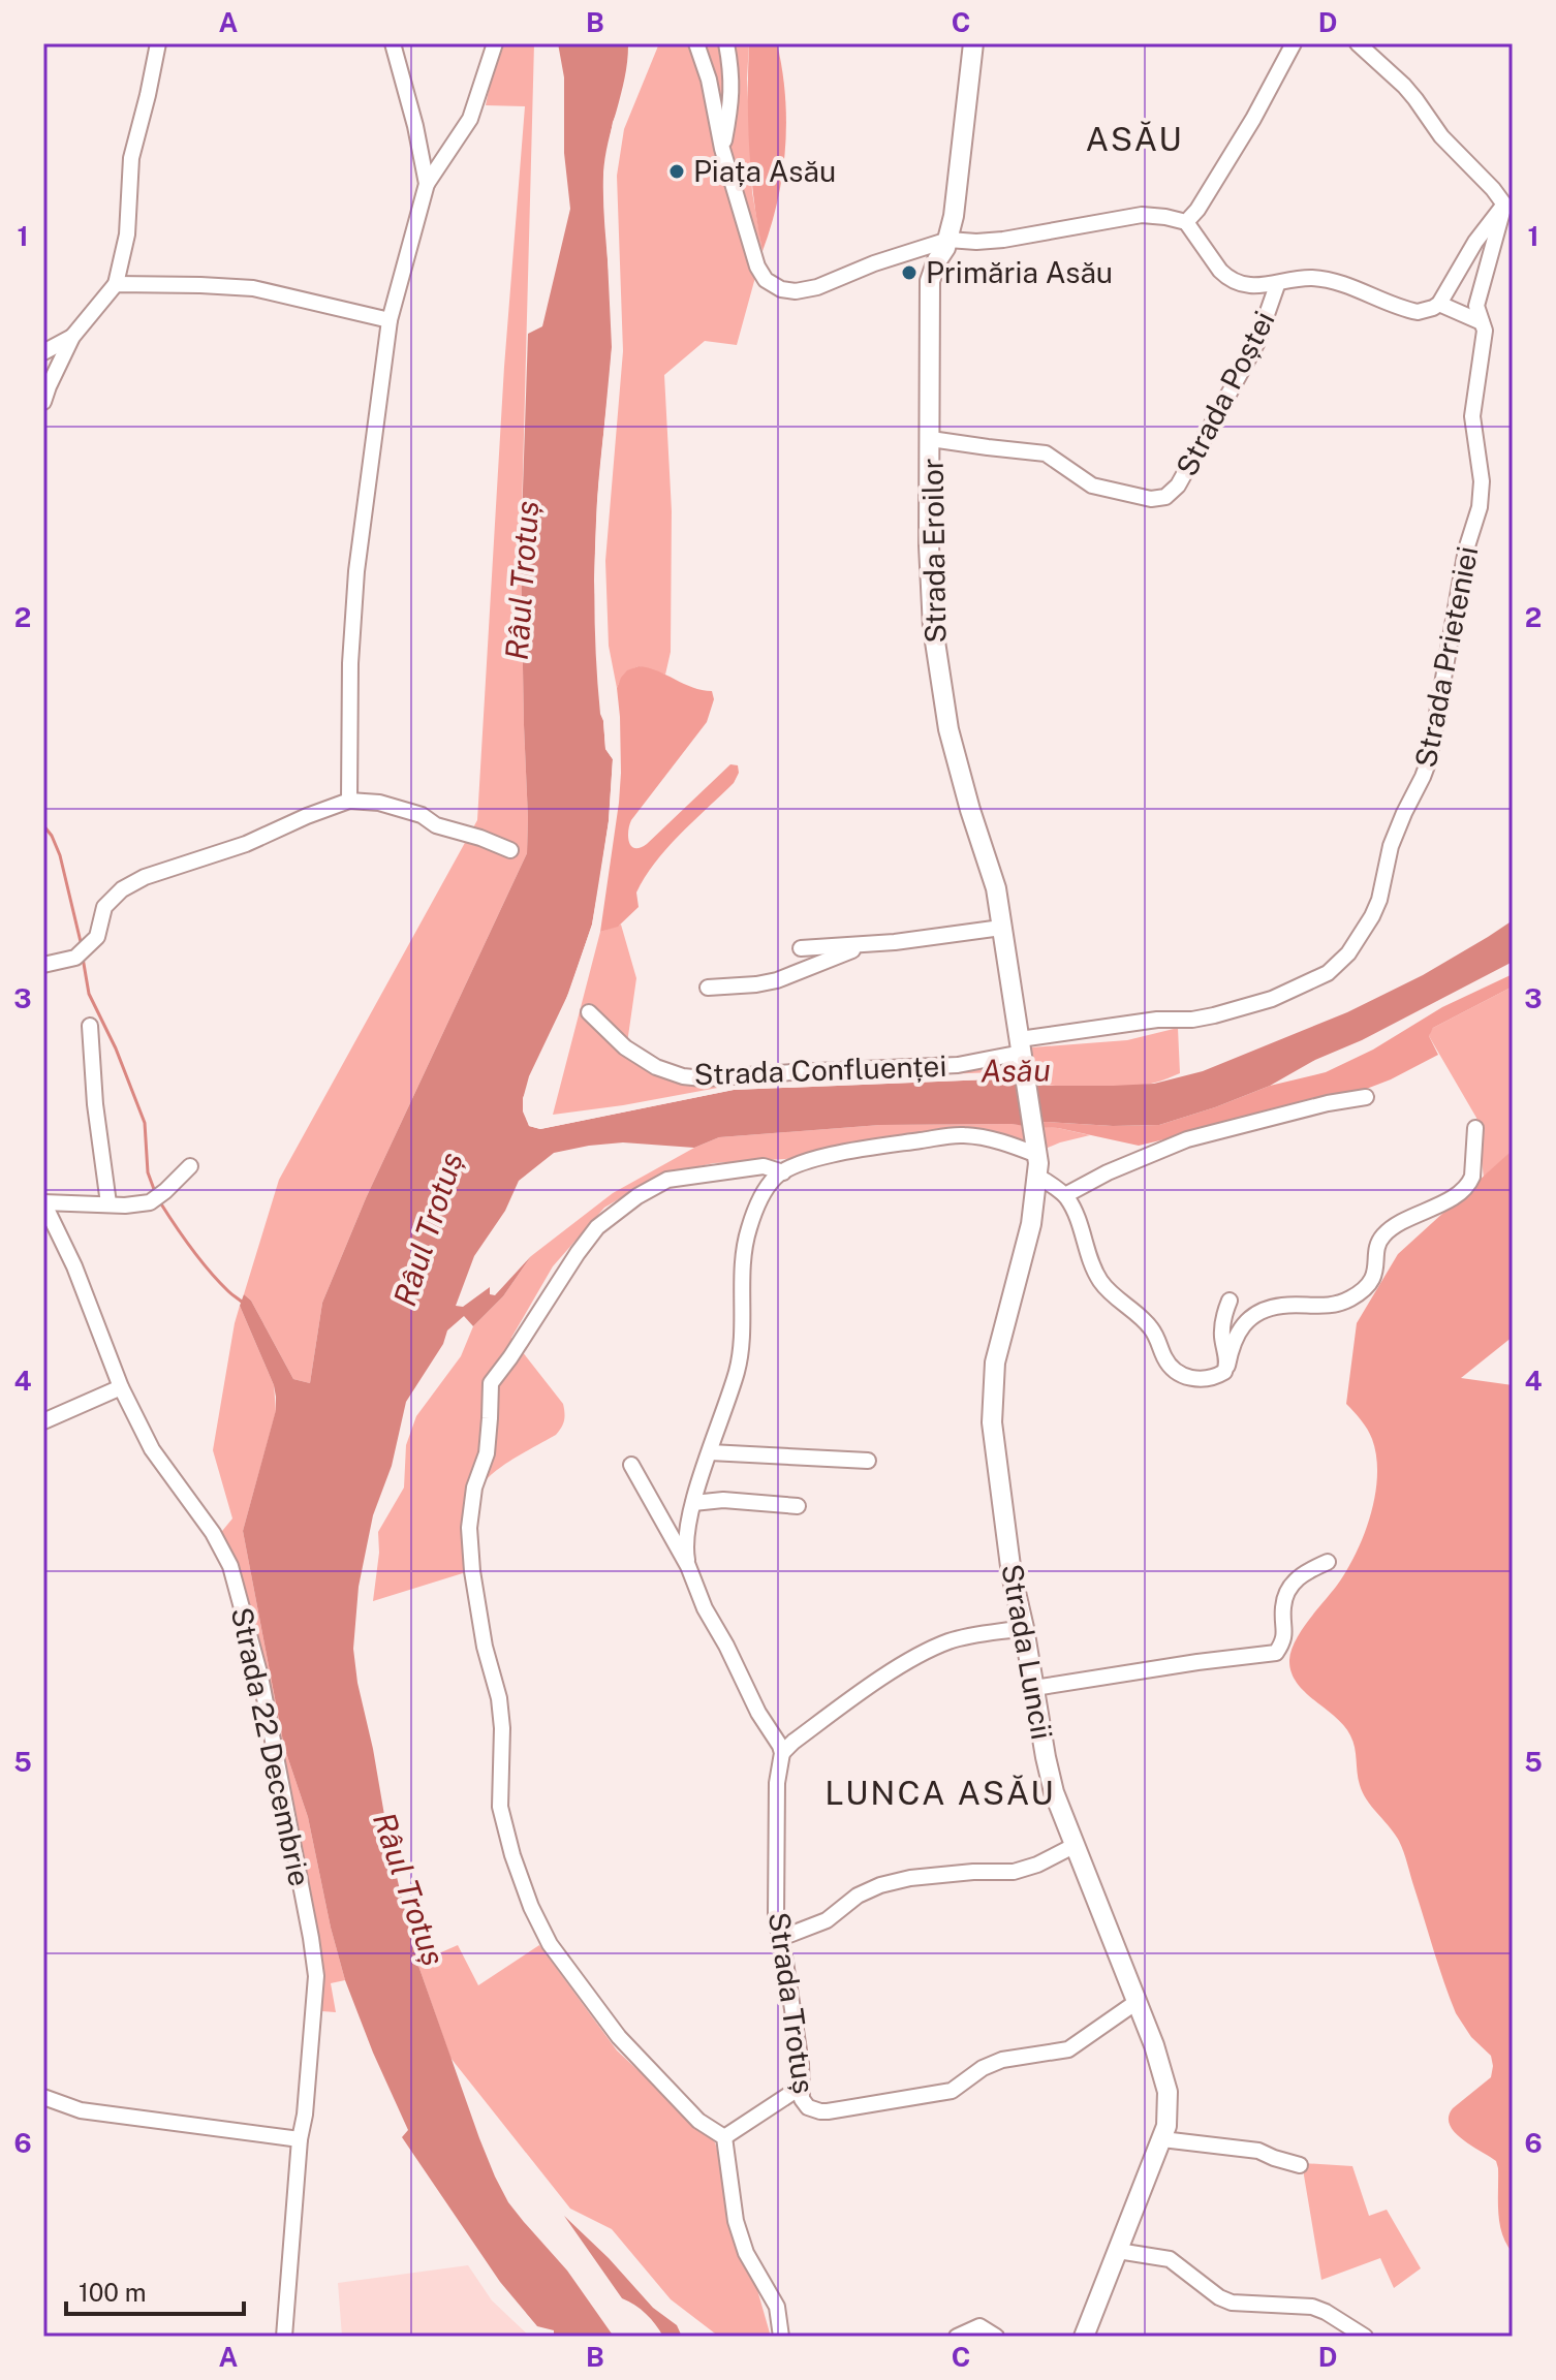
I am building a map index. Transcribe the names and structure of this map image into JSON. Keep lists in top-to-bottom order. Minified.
{"streets":{"main road":["Strada Eroilor","Strada Luncii"],"street":["Strada Poștei","Strada Prieteniei","Strada Confluenței","Strada 22 Decembrie","Strada Trotuș"]},"crossings":[["Strada Poștei","Strada Eroilor"],["Strada Eroilor","Strada Prieteniei"],["Strada Eroilor","Strada Confluenței"],["Strada Eroilor","Strada Luncii"],["Strada Prieteniei","Strada Confluenței"],["Strada Luncii","Strada Trotuș"]],"districts":["ASĂU","LUNCA ASĂU"],"water":["Râul Trotuș","Asău"],"places":["Piața Asău","Primăria Asău"],"scale_bar":"100 m","grid":{"columns":["A","B","C","D"],"rows":["1","2","3","4","5","6"]}}
